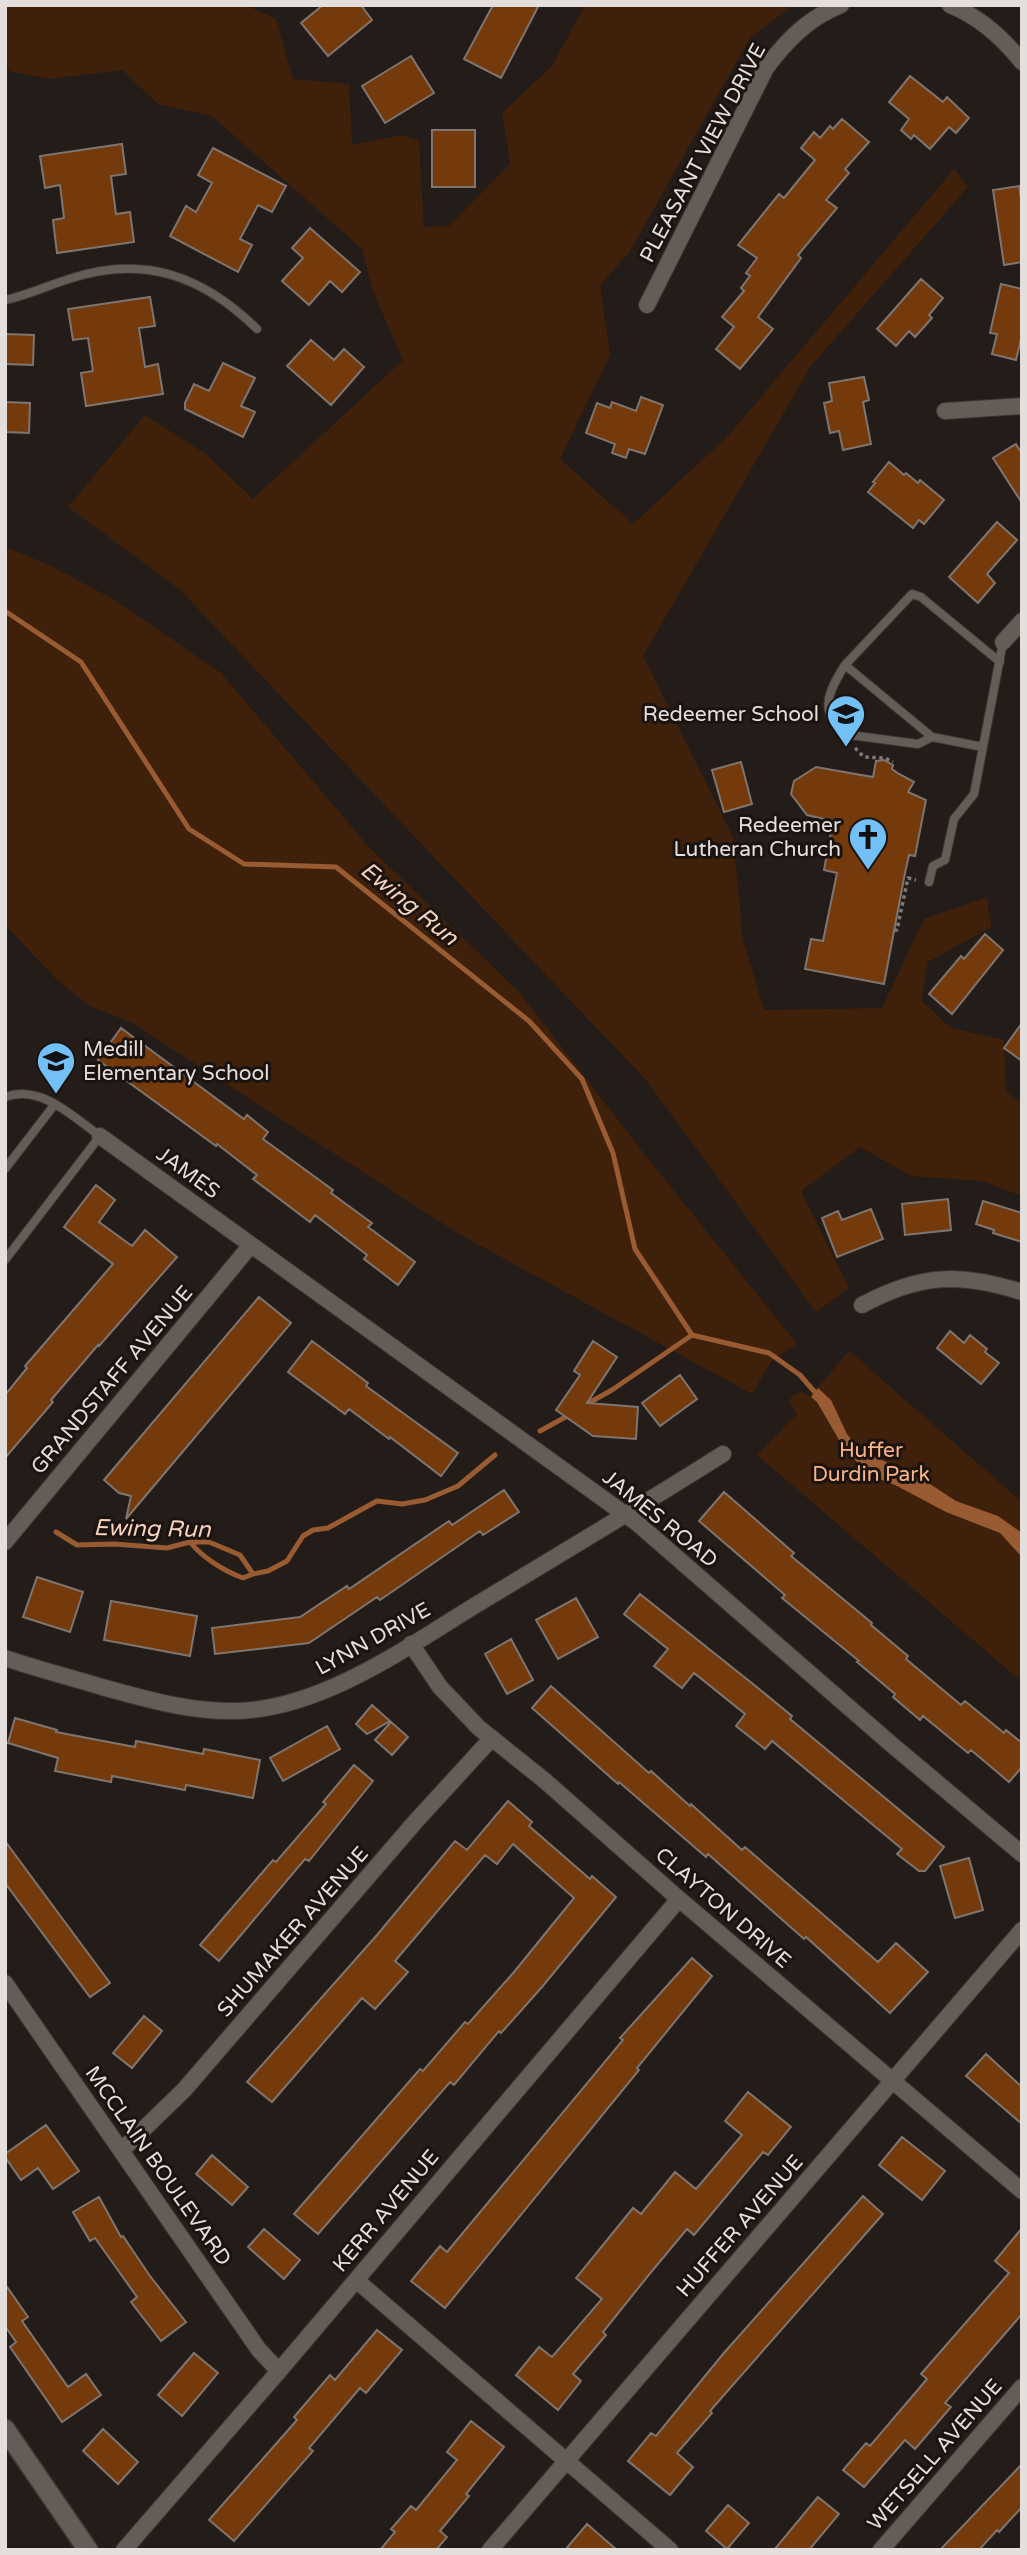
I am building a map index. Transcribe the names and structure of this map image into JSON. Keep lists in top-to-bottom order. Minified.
{"streets":{"street":["PLEASANT VIEW DRIVE","JAMES","GRANDSTAFF AVENUE","JAMES ROAD","LYNN DRIVE","CLAYTON DRIVE","SHUMAKER AVENUE","MCCLAIN BOULEVARD","KERR AVENUE","HUFFER AVENUE","WETSELL AVENUE"]},"crossings":[["JAMES","GRANDSTAFF AVENUE"],["JAMES","JAMES ROAD"],["GRANDSTAFF AVENUE","JAMES ROAD"],["JAMES ROAD","LYNN DRIVE"],["LYNN DRIVE","CLAYTON DRIVE"],["CLAYTON DRIVE","SHUMAKER AVENUE"],["CLAYTON DRIVE","KERR AVENUE"],["CLAYTON DRIVE","HUFFER AVENUE"],["SHUMAKER AVENUE","MCCLAIN BOULEVARD"],["MCCLAIN BOULEVARD","KERR AVENUE"]],"water":["Ewing Run"],"parks":["Huffer Durdin Park"],"places":{"school or university":["Redeemer School","Medill Elementary School"],"church":["Redeemer Lutheran Church"]}}
